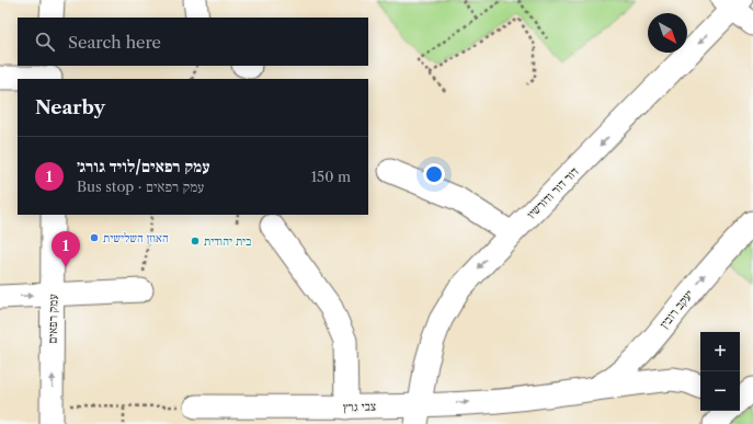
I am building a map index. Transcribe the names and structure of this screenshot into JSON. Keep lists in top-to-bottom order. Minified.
{"streets":{"street":["דור דור ודורשיו","יעקב רובין","עמק רפאים","צבי גרץ"]},"crossings":[["דור דור ודורשיו","צבי גרץ"],["יעקב רובין","צבי גרץ"]],"one_way":["דור דור ודורשיו","יעקב רובין","עמק רפאים"],"places":["האוזן השלישית","בית יהודית"],"north":"bottom right","page":{"search":"Search here","heading":"Nearby","list":[{"mark":"1","name":"עמק רפאים/לויד גורג׳","note":"Bus stop · עמק רפאים","value":"150 m"}],"pins":"1","map_buttons":["+","−"]}}
